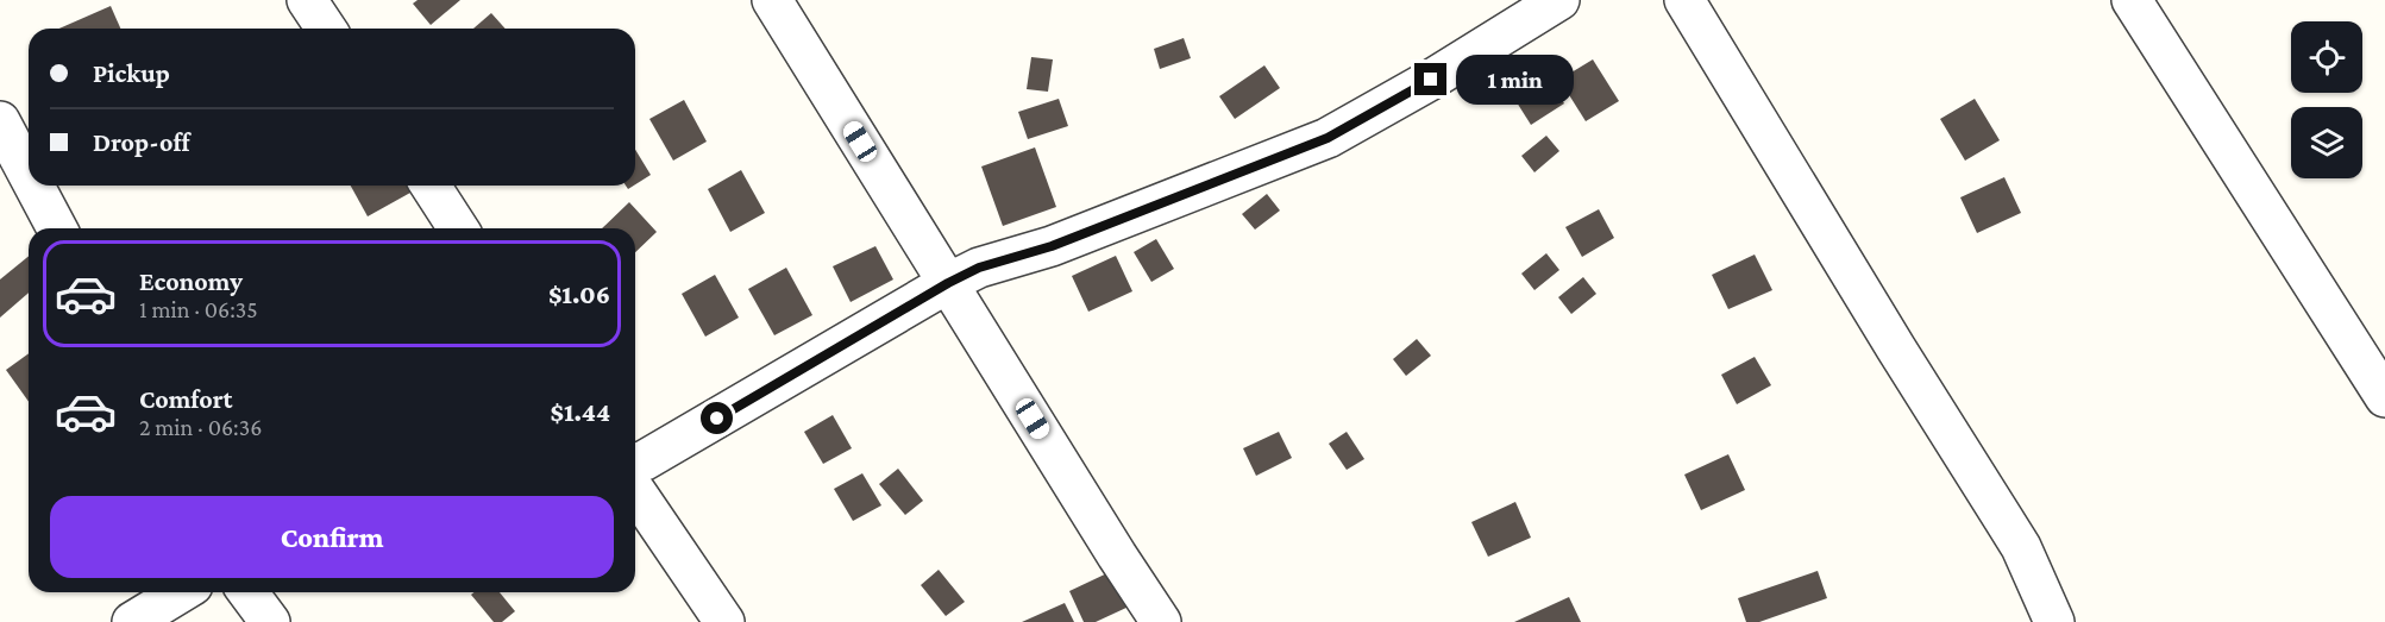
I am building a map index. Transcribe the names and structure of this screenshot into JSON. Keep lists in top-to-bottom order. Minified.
{"page":{"banner":["Pickup","Drop-off"],"bubble":"1 min","list":[{"name":"Economy","note":"1 min · 06:35","value":"$1.06"},{"name":"Comfort","note":"2 min · 06:36","value":"$1.44"}],"buttons":"Confirm"}}
